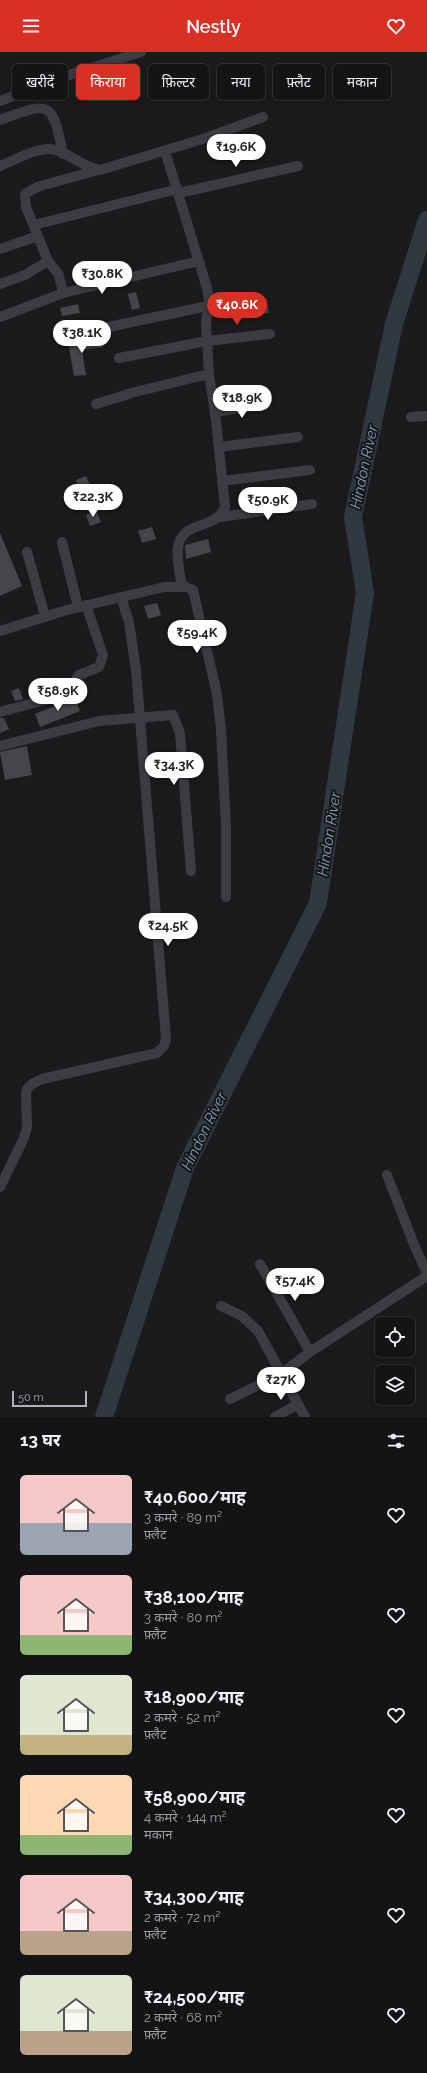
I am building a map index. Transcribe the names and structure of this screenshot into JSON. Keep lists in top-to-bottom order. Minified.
{"water":["Hindon River"],"scale_bar":"50 m","page":{"header":"Nestly","chip":["खरीदें","किराया","फ़िल्टर","नया","फ़्लैट","मकान"],"price":["₹19.6K","₹30.8K","₹40.6K","₹38.1K","₹18.9K","₹22.3K","₹50.9K","₹59.4K","₹58.9K","₹34.3K","₹24.5K","₹57.4K","₹27K"],"scale":"50 m","heading":"13 घर","list":[{"name":"₹40,600/माह","note":"3 कमरे · 89 m² · फ़्लैट"},{"name":"₹38,100/माह","note":"3 कमरे · 80 m² · फ़्लैट"},{"name":"₹18,900/माह","note":"2 कमरे · 52 m² · फ़्लैट"},{"name":"₹58,900/माह","note":"4 कमरे · 144 m² · मकान"},{"name":"₹34,300/माह","note":"2 कमरे · 72 m² · फ़्लैट"},{"name":"₹24,500/माह","note":"2 कमरे · 68 m² · फ़्लैट"}]}}
